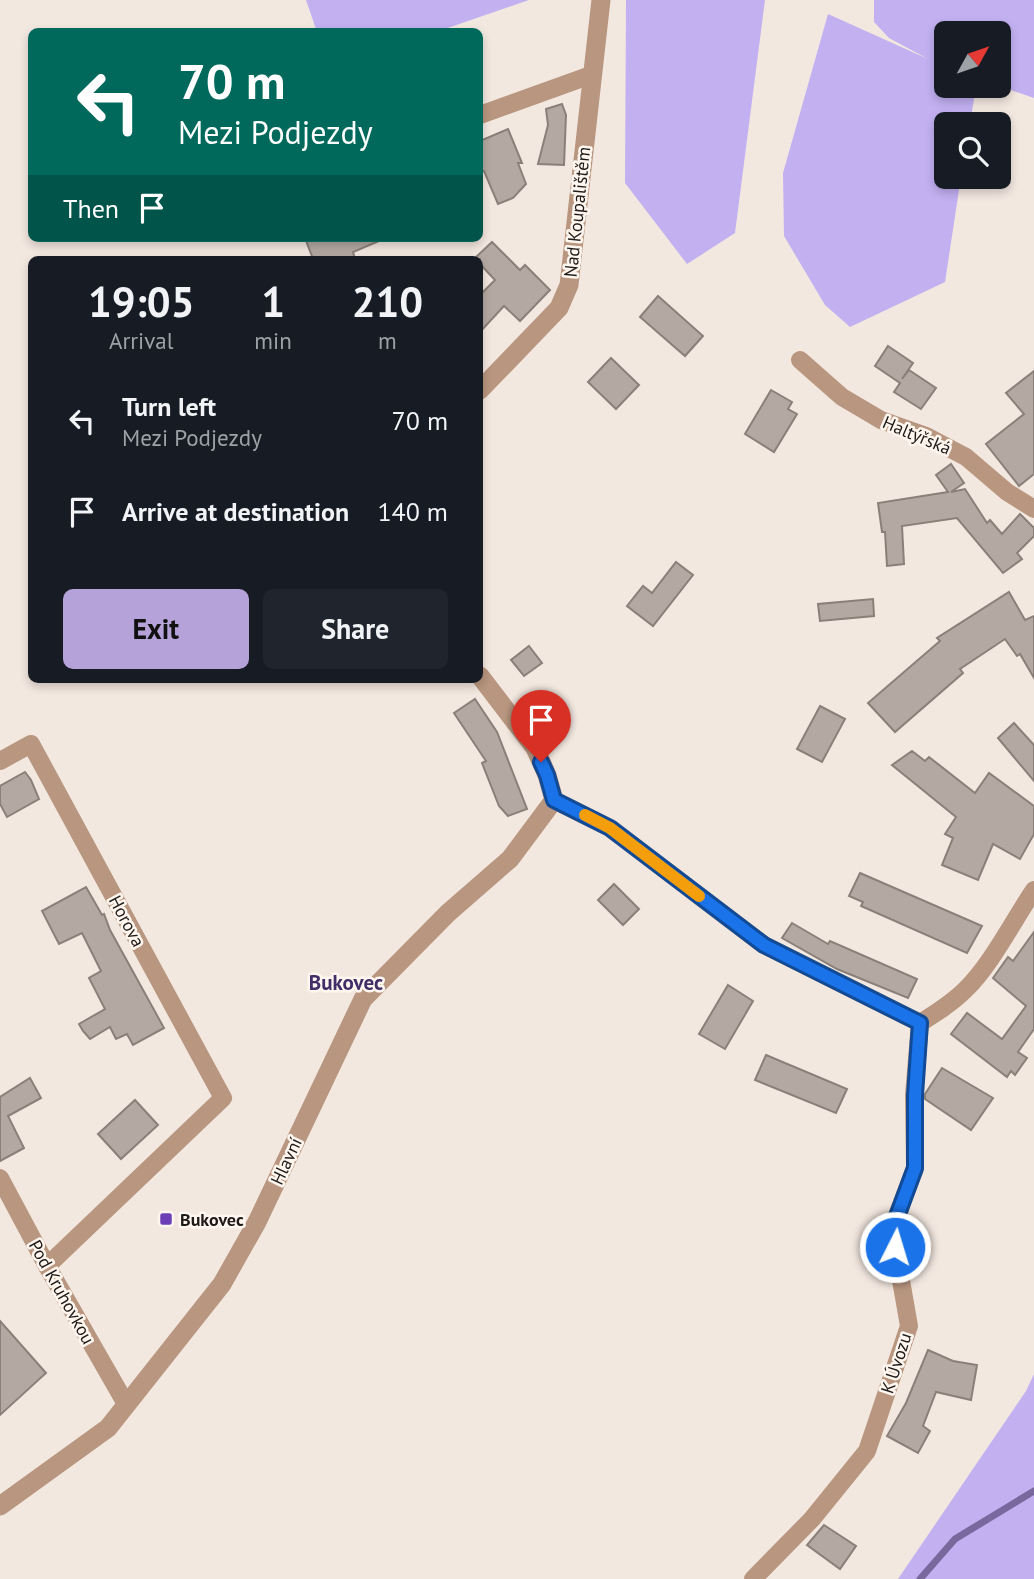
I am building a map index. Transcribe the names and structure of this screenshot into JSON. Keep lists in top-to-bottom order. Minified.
{"streets":{"street":["Nad Koupalištěm","Haltýřská","Horova","Hlavní","Pod Kruhovkou","K Úvozu"]},"crossings":[["Horova","Pod Kruhovkou"],["Hlavní","Pod Kruhovkou"]],"districts":["Bukovec"],"places":{"transit":["Bukovec"]},"north":"top right","page":{"turn":["70 m","Mezi Podjezdy"],"then":"Then","eta":["19:05","Arrival","1","min","210","m"],"list":[{"name":"Turn left","note":"Mezi Podjezdy","value":"70 m"},{"name":"Arrive at destination","value":"140 m"}],"buttons":["Exit","Share"]}}
